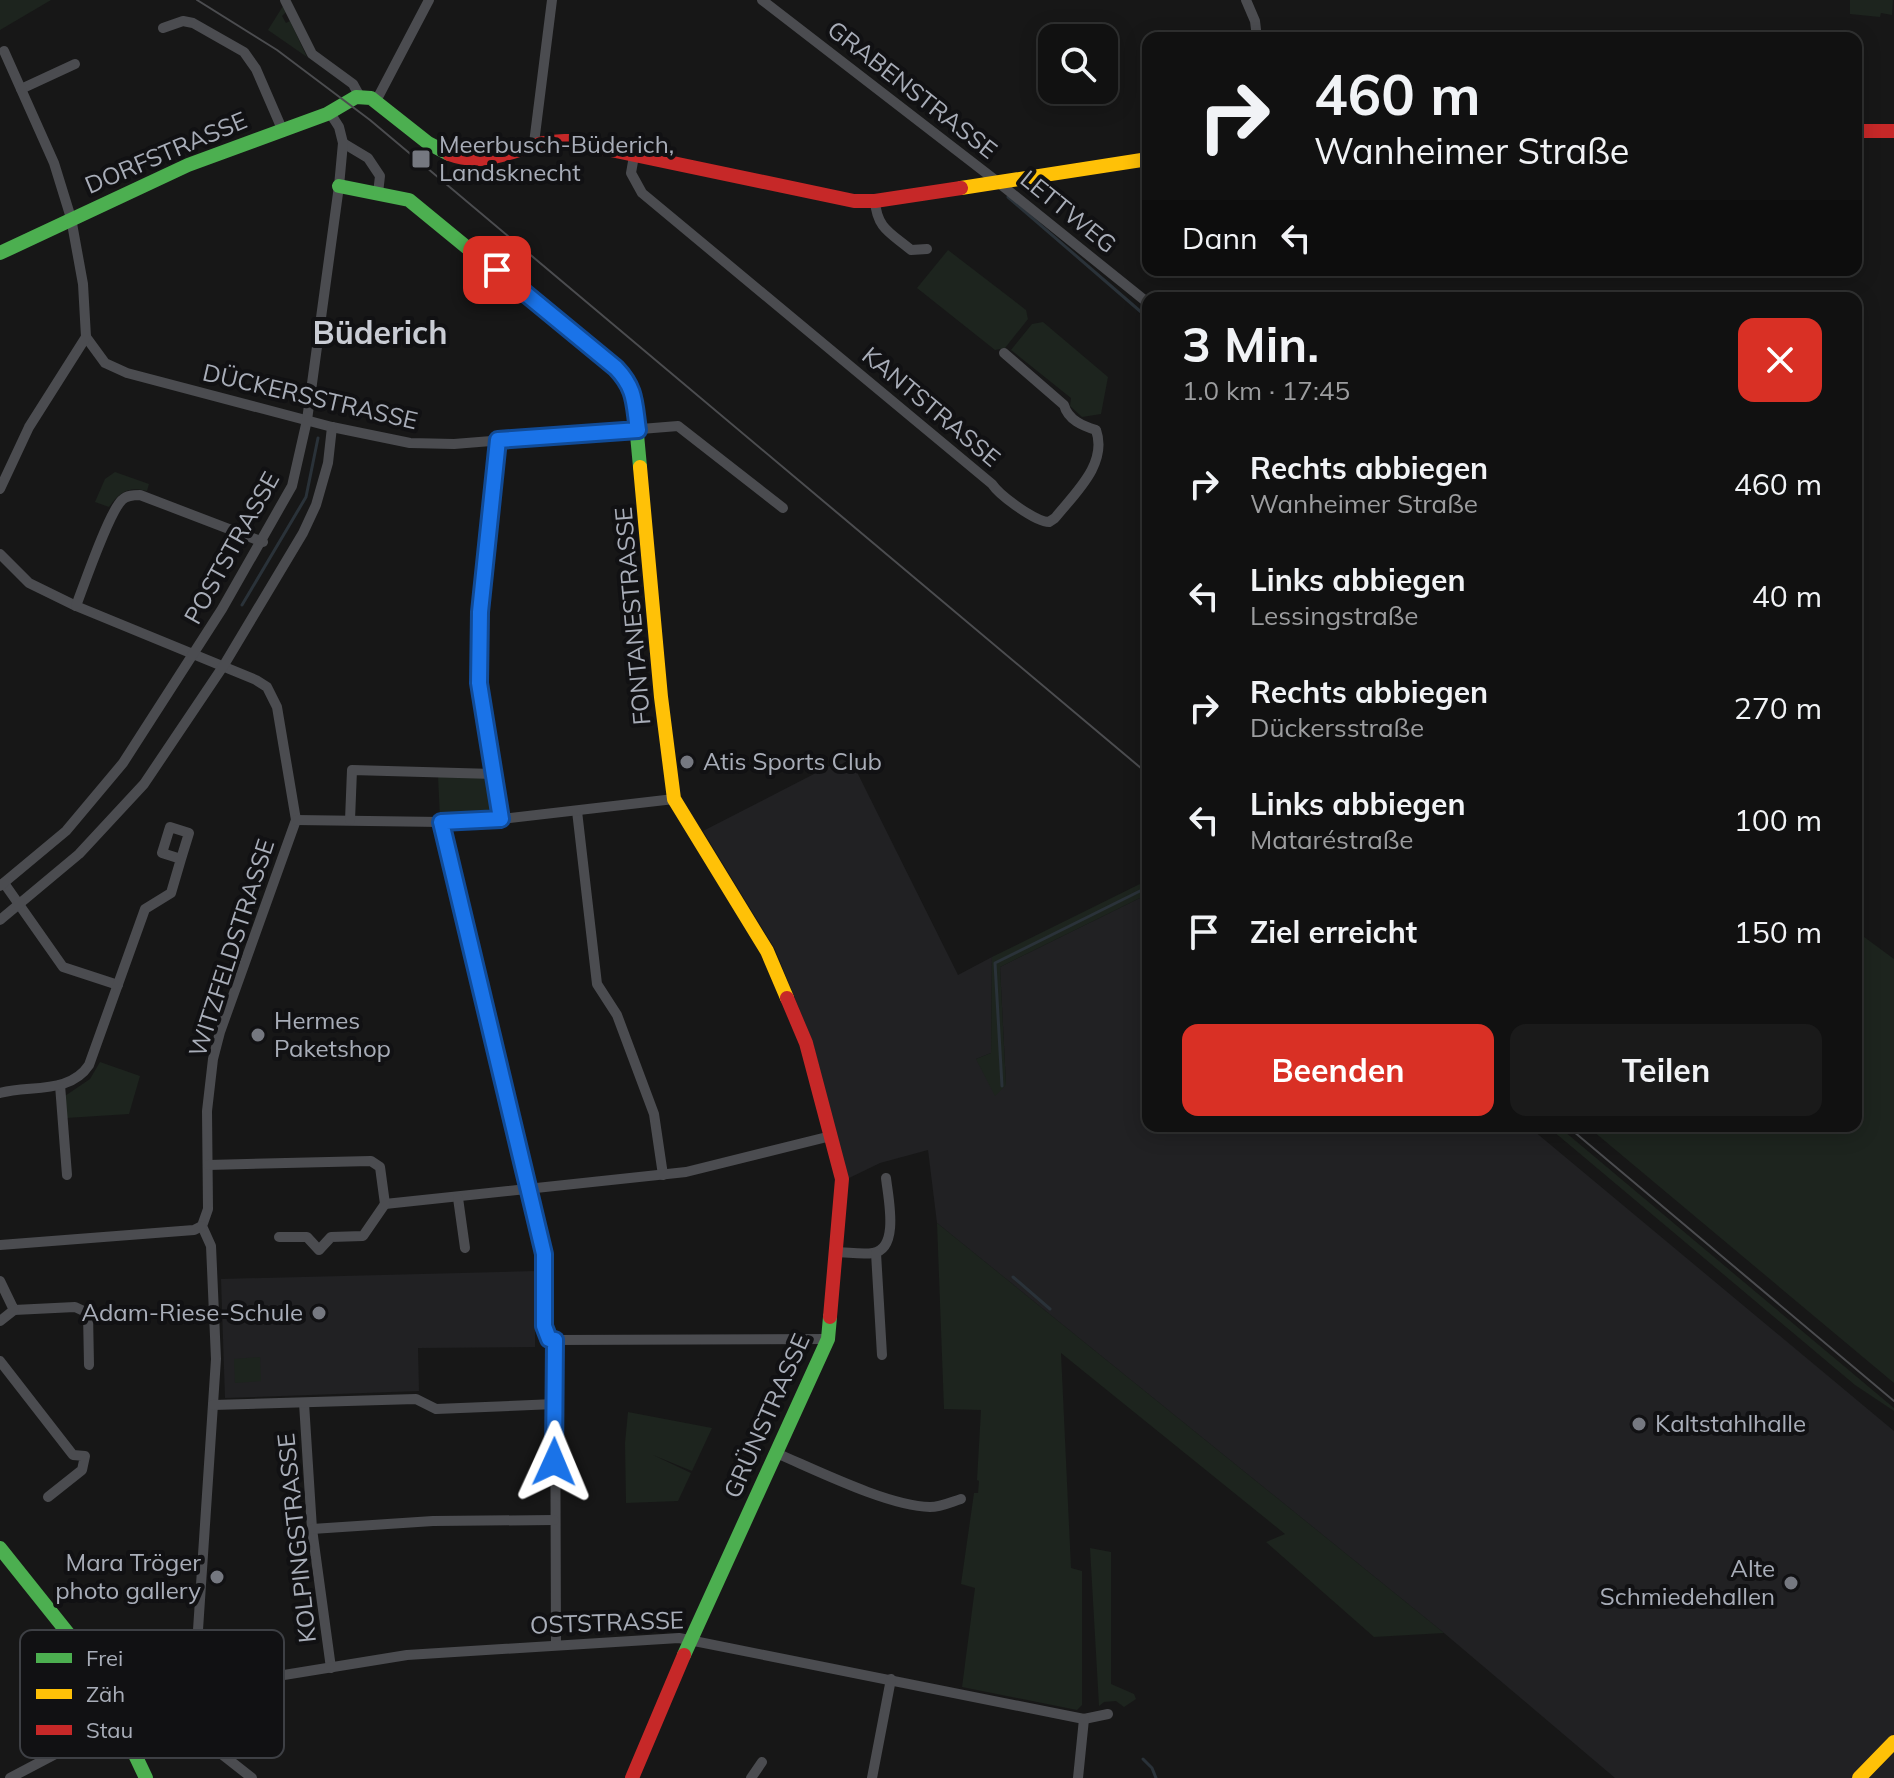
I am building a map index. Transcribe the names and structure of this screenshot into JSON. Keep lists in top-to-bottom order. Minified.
{"streets":{"street":["GRABENSTRASSE","DORFSTRASSE","LETTWEG","DÜCKERSSTRASSE","KANTSTRASSE","POSTSTRASSE","FONTANESTRASSE","WITZFELDSTRASSE","GRÜNSTRASSE","KOLPINGSTRASSE","OSTSTRASSE"]},"crossings":[["GRABENSTRASSE","LETTWEG"],["DORFSTRASSE","POSTSTRASSE"],["DÜCKERSSTRASSE","POSTSTRASSE"],["DÜCKERSSTRASSE","FONTANESTRASSE"],["POSTSTRASSE","FONTANESTRASSE"],["POSTSTRASSE","WITZFELDSTRASSE"],["FONTANESTRASSE","GRÜNSTRASSE"],["GRÜNSTRASSE","OSTSTRASSE"],["KOLPINGSTRASSE","OSTSTRASSE"]],"districts":["Büderich"],"places":{"transit":["Meerbusch-Büderich, Landsknecht"],"other":["Atis Sports Club","Hermes Paketshop","Adam-Riese-Schule","Kaltstahlhalle","Mara Tröger photo gallery","Alte Schmiedehallen"]},"legend":["Frei","Zäh","Stau"],"page":{"turn":["460 m","Wanheimer Straße"],"then":"Dann","heading":["3 Min.","1.0 km · 17:45"],"list":[{"name":"Rechts abbiegen","note":"Wanheimer Straße","value":"460 m"},{"name":"Links abbiegen","note":"Lessingstraße","value":"40 m"},{"name":"Rechts abbiegen","note":"Dückersstraße","value":"270 m"},{"name":"Links abbiegen","note":"Mataréstraße","value":"100 m"},{"name":"Ziel erreicht","value":"150 m"}],"buttons":["Beenden","Teilen"]}}
